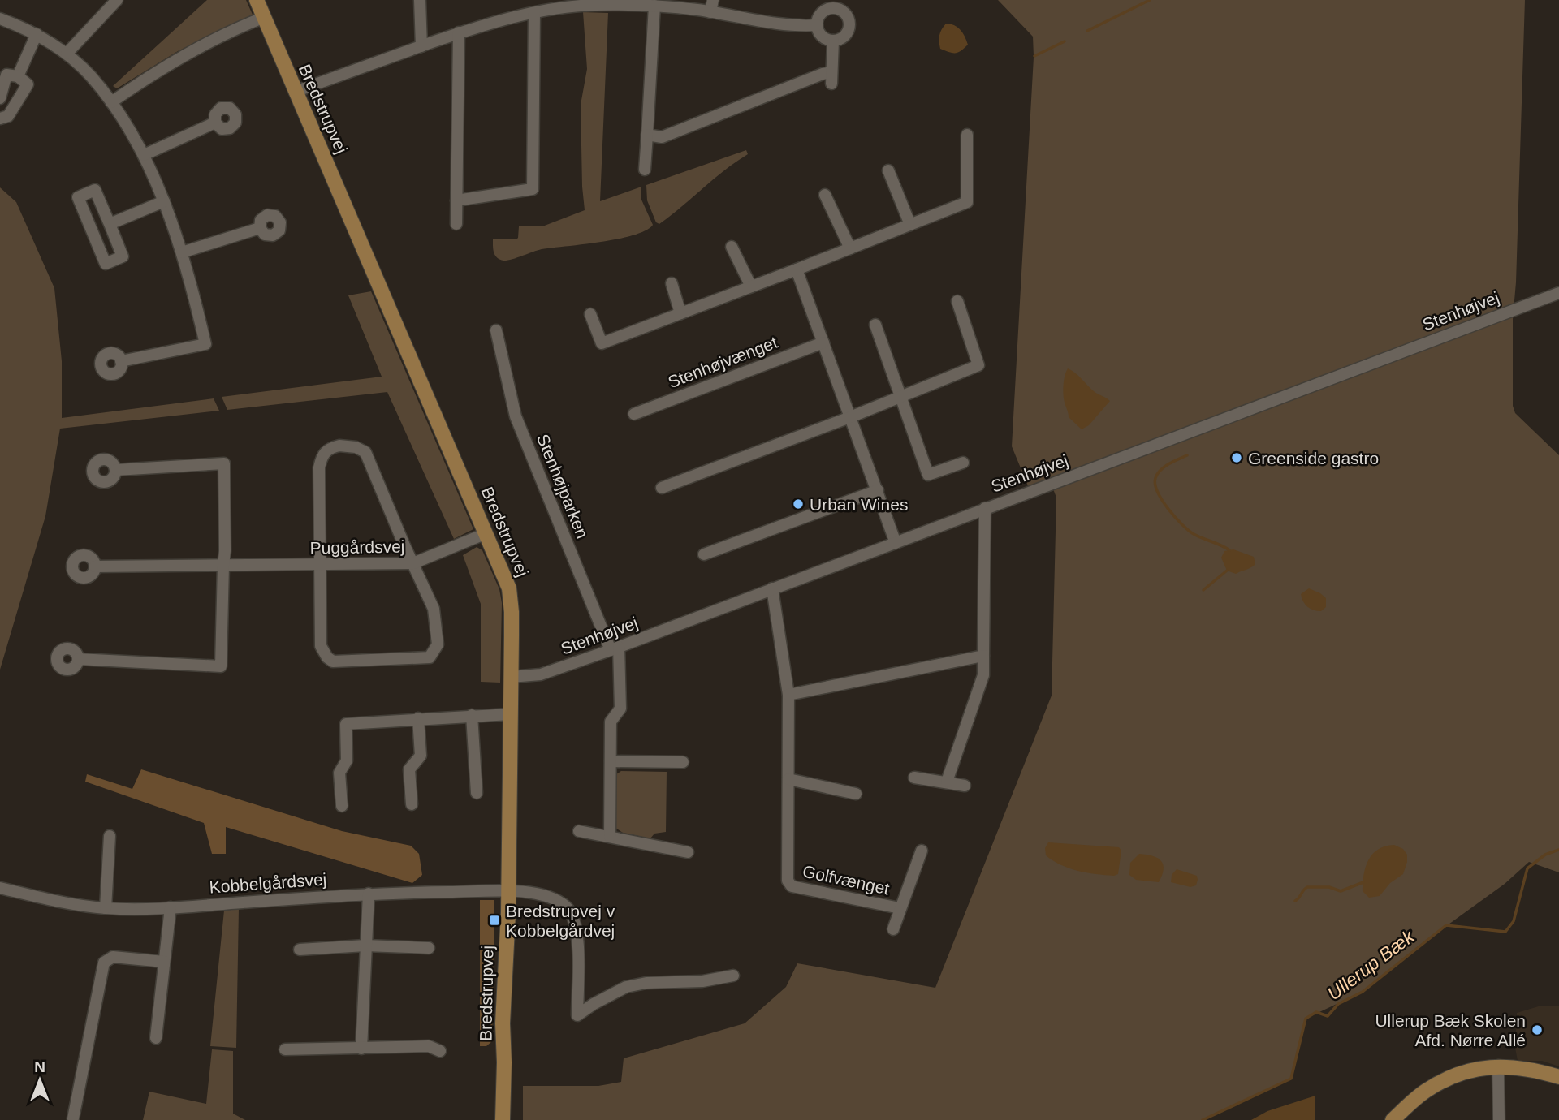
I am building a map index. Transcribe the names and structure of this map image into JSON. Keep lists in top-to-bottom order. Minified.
{"streets":{"street":["Bredstrupvej","Stenhøjvej","Stenhøjvænget","Stenhøjparken","Puggårdsvej","Golfvænget","Kobbelgårdsvej"]},"crossings":[["Bredstrupvej","Stenhøjvej"],["Bredstrupvej","Puggårdsvej"],["Bredstrupvej","Kobbelgårdsvej"],["Stenhøjvej","Stenhøjparken"],["Stenhøjvej","Golfvænget"]],"water":["Ullerup Bæk"],"places":{"other":["Greenside gastro","Urban Wines","Ullerup Bæk Skolen Afd. Nørre Allé"],"transit":["Bredstrupvej v Kobbelgårdvej"]},"north":"top"}
